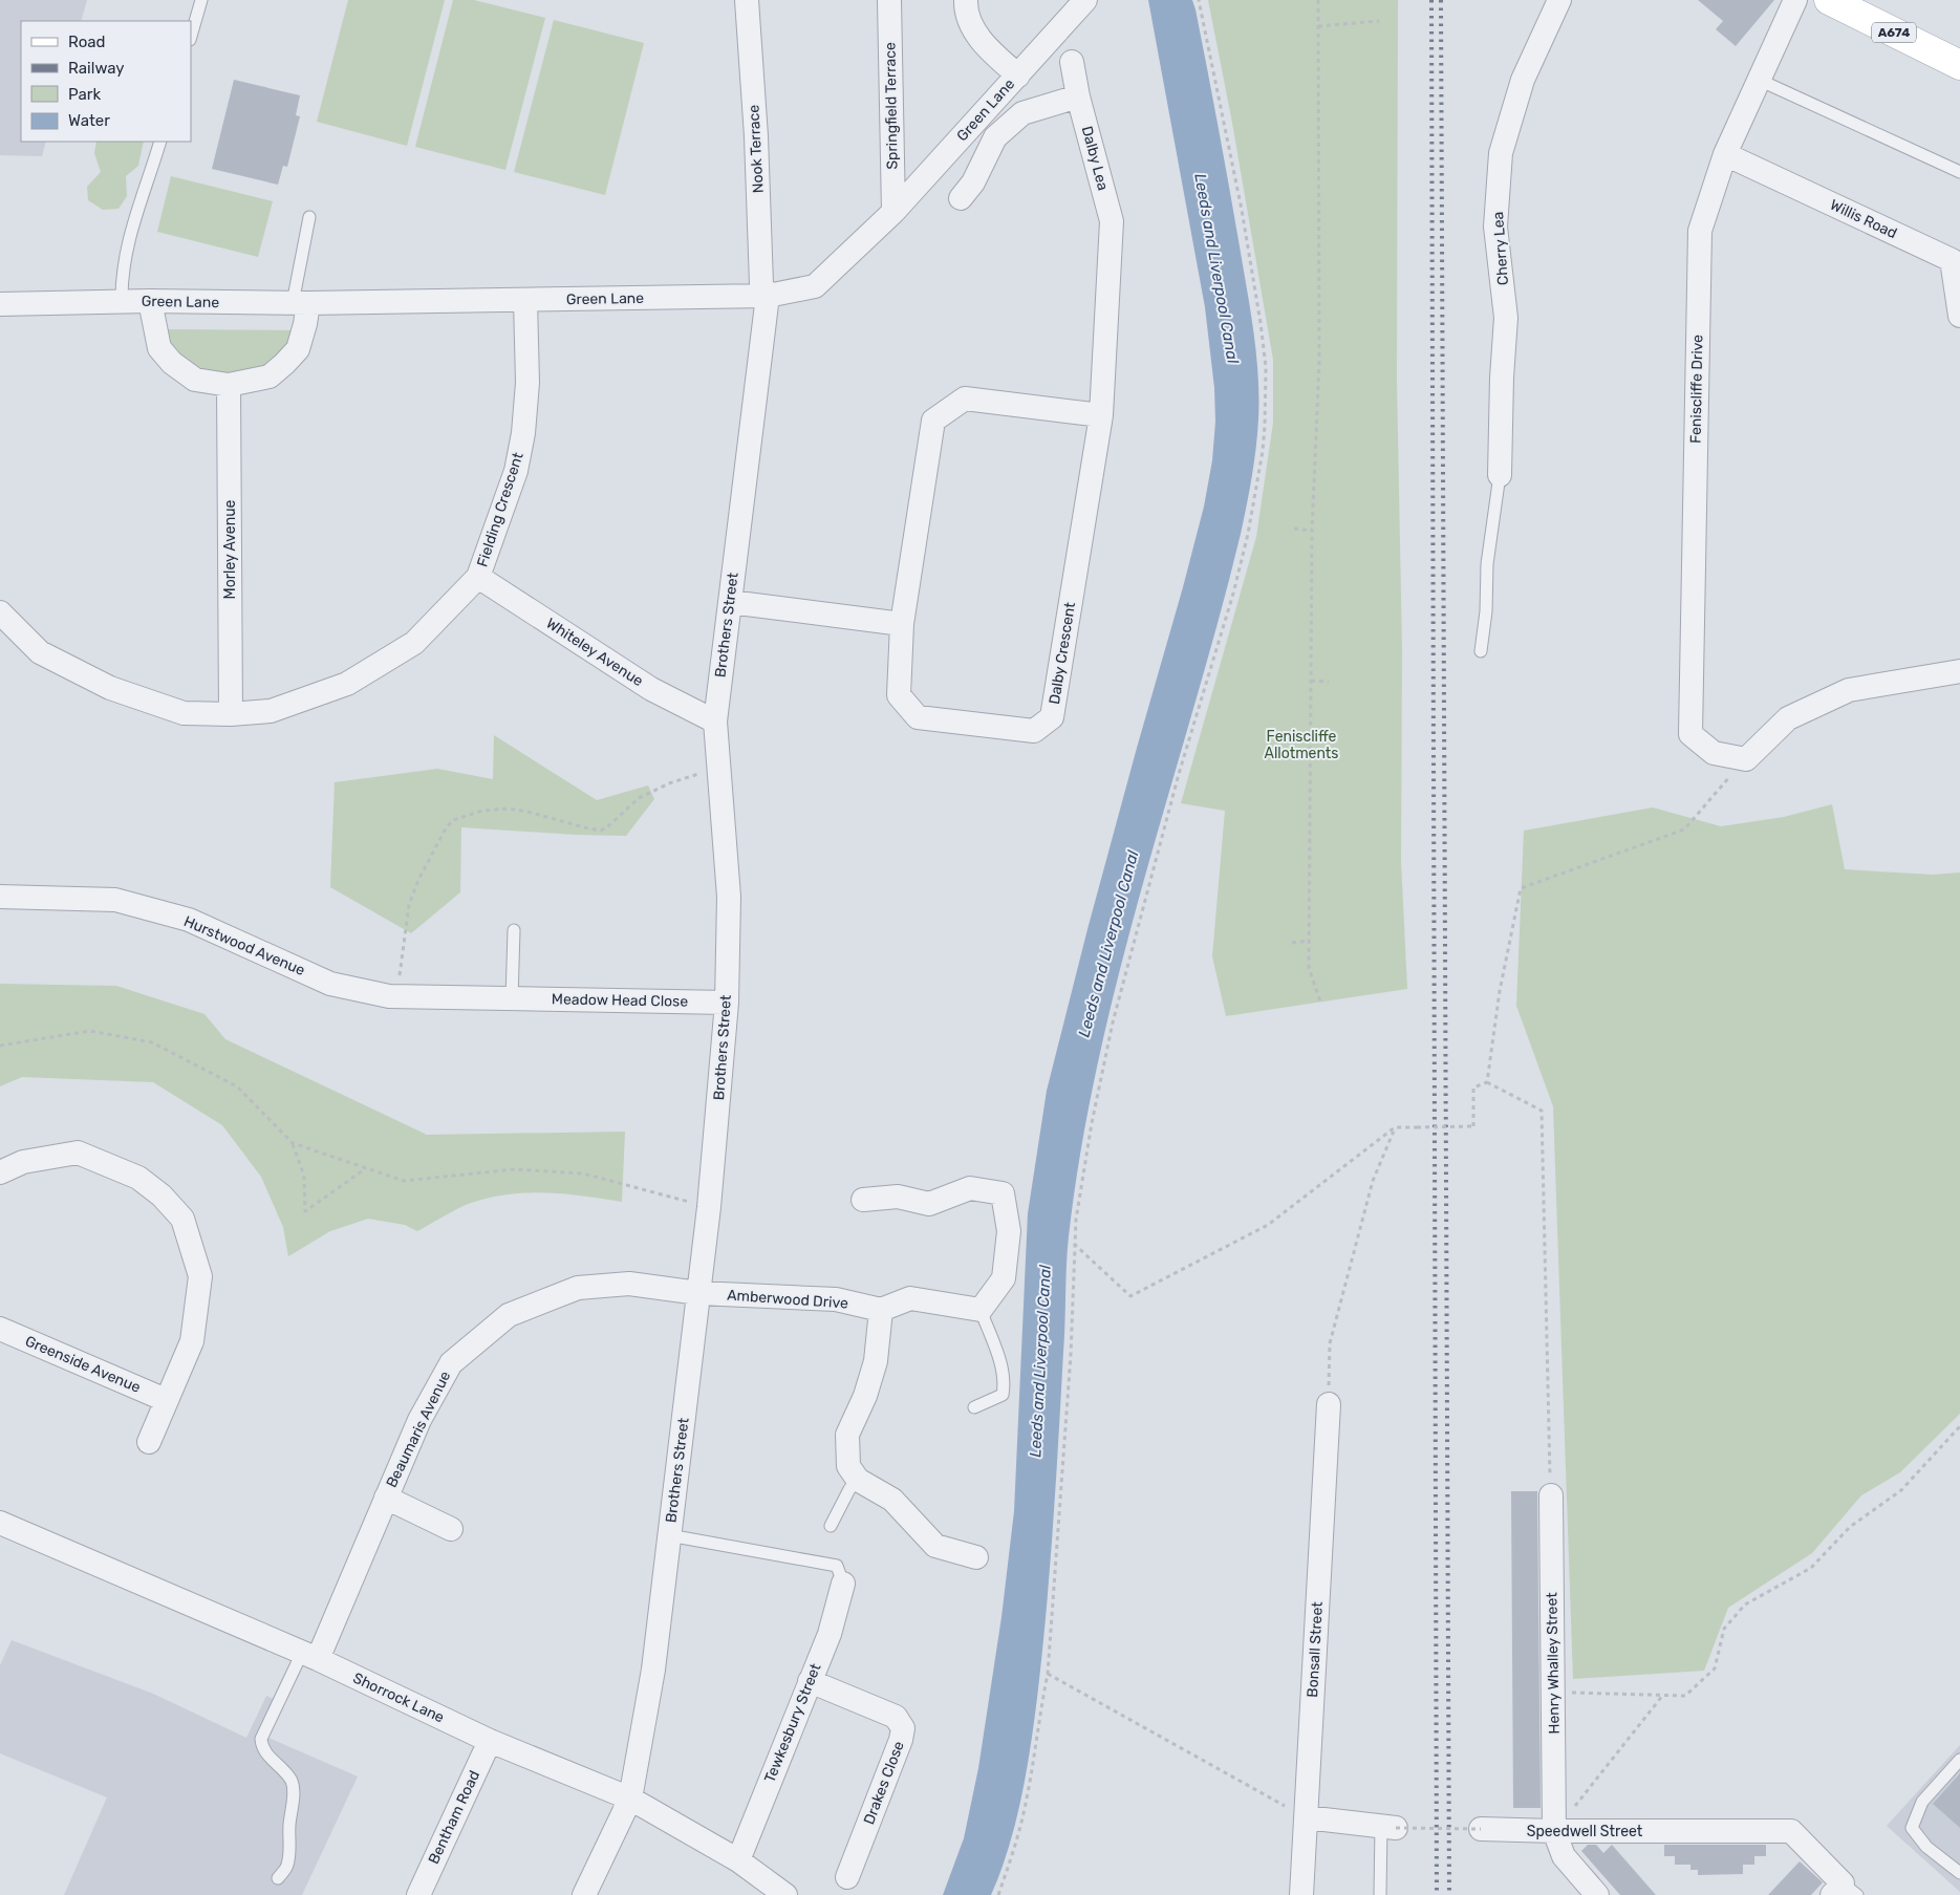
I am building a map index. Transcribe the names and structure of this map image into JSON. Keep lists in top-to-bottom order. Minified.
{"streets":{"main road":["A674"],"street":["Springfield Terrace","Green Lane","Nook Terrace","Dalby Lea","Willis Road","Cherry Lea","Feniscliffe Drive","Fielding Crescent","Morley Avenue","Brothers Street","Whiteley Avenue","Dalby Crescent","Hurstwood Avenue","Meadow Head Close","Amberwood Drive","Greenside Avenue","Beaumaris Avenue","Bonsall Street","Henry Whalley Street","Shorrock Lane","Tewkesbury Street","Drakes Close","Bentham Road","Speedwell Street"]},"crossings":[["Springfield Terrace","Green Lane"],["Green Lane","Nook Terrace"],["Green Lane","Fielding Crescent"],["Green Lane","Brothers Street"],["Nook Terrace","Brothers Street"],["Dalby Lea","Dalby Crescent"],["Willis Road","Feniscliffe Drive"],["Fielding Crescent","Morley Avenue"],["Fielding Crescent","Whiteley Avenue"],["Brothers Street","Whiteley Avenue"],["Brothers Street","Meadow Head Close"],["Brothers Street","Amberwood Drive"],["Brothers Street","Beaumaris Avenue"],["Brothers Street","Shorrock Lane"],["Hurstwood Avenue","Meadow Head Close"],["Amberwood Drive","Beaumaris Avenue"],["Beaumaris Avenue","Shorrock Lane"],["Henry Whalley Street","Speedwell Street"],["Shorrock Lane","Tewkesbury Street"],["Shorrock Lane","Bentham Road"],["Tewkesbury Street","Drakes Close"]],"water":["Leeds and Liverpool Canal"],"parks":["Feniscliffe Allotments"],"legend":["Road","Railway","Park","Water"]}
